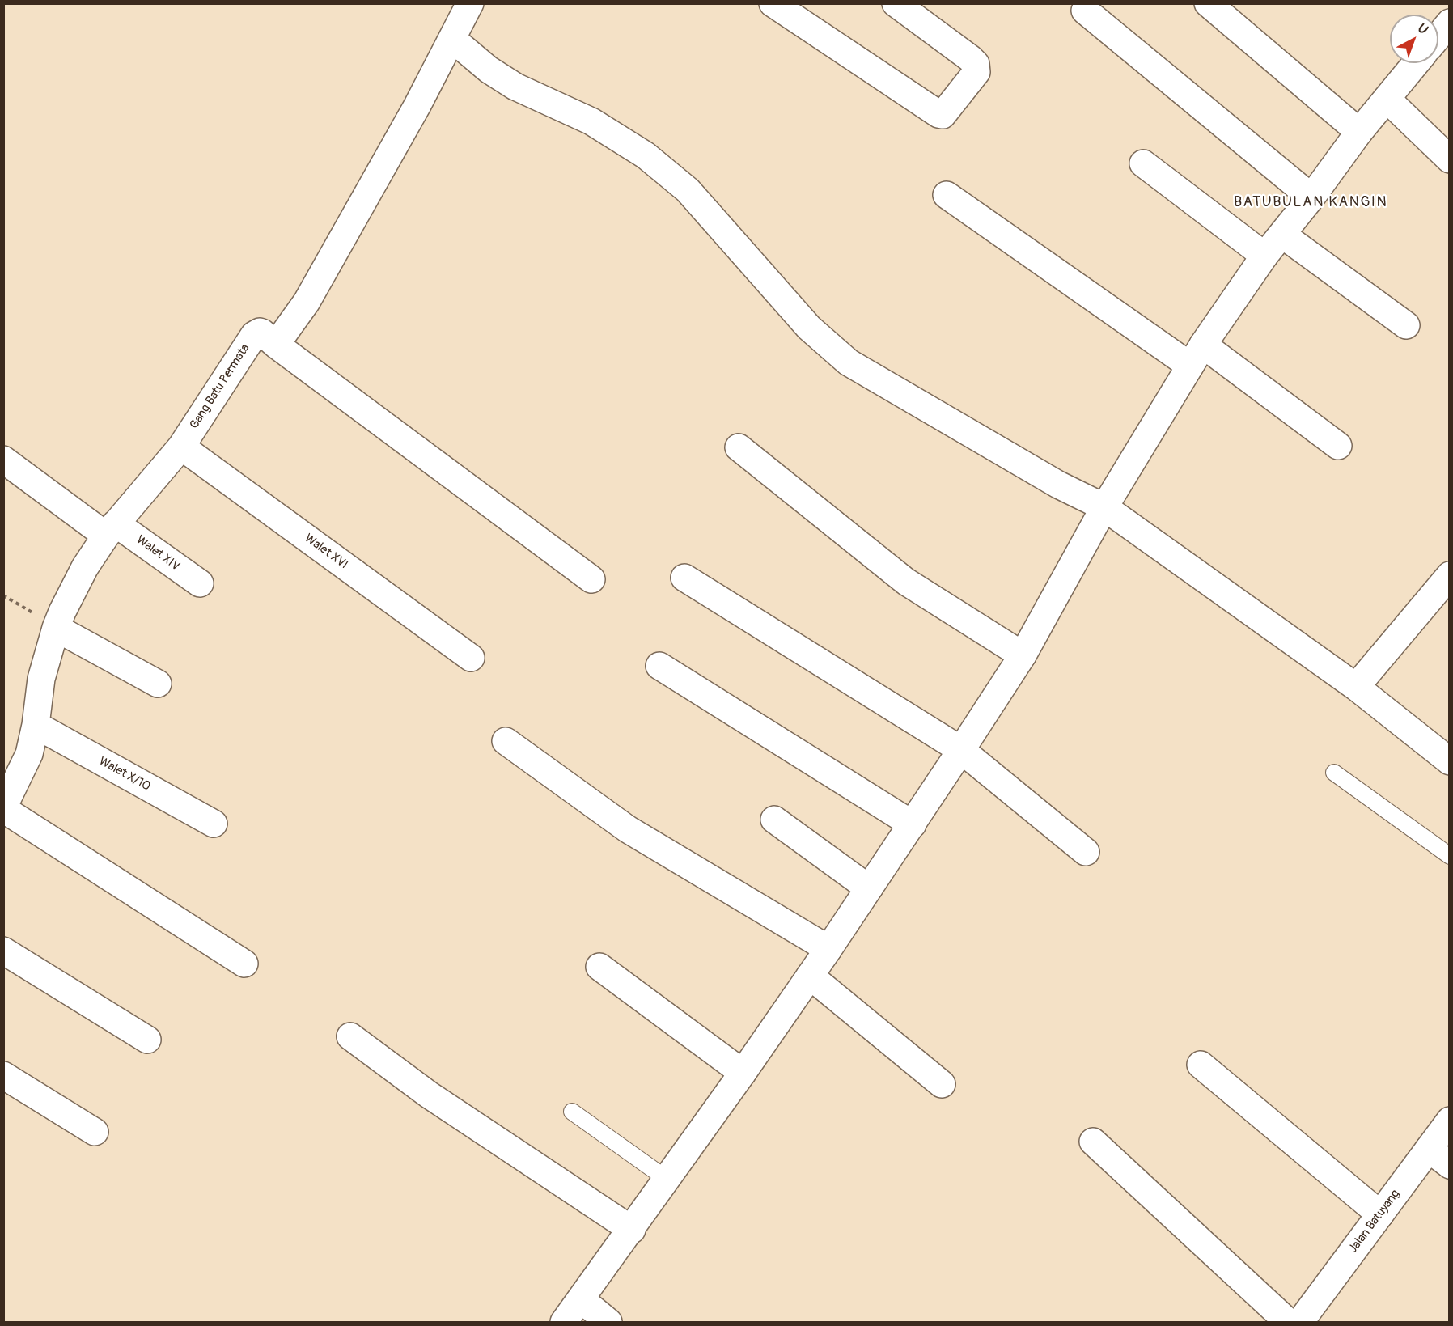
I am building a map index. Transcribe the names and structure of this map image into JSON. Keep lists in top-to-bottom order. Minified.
{"streets":{"street":["Gang Batu Permata","Walet XVI","Walet XIV","Walet X/10","Jalan Batuyang"]},"crossings":[["Gang Batu Permata","Walet XVI"],["Gang Batu Permata","Walet XIV"],["Gang Batu Permata","Walet X/10"]],"districts":["BATUBULAN KANGIN"],"north":"top right"}
